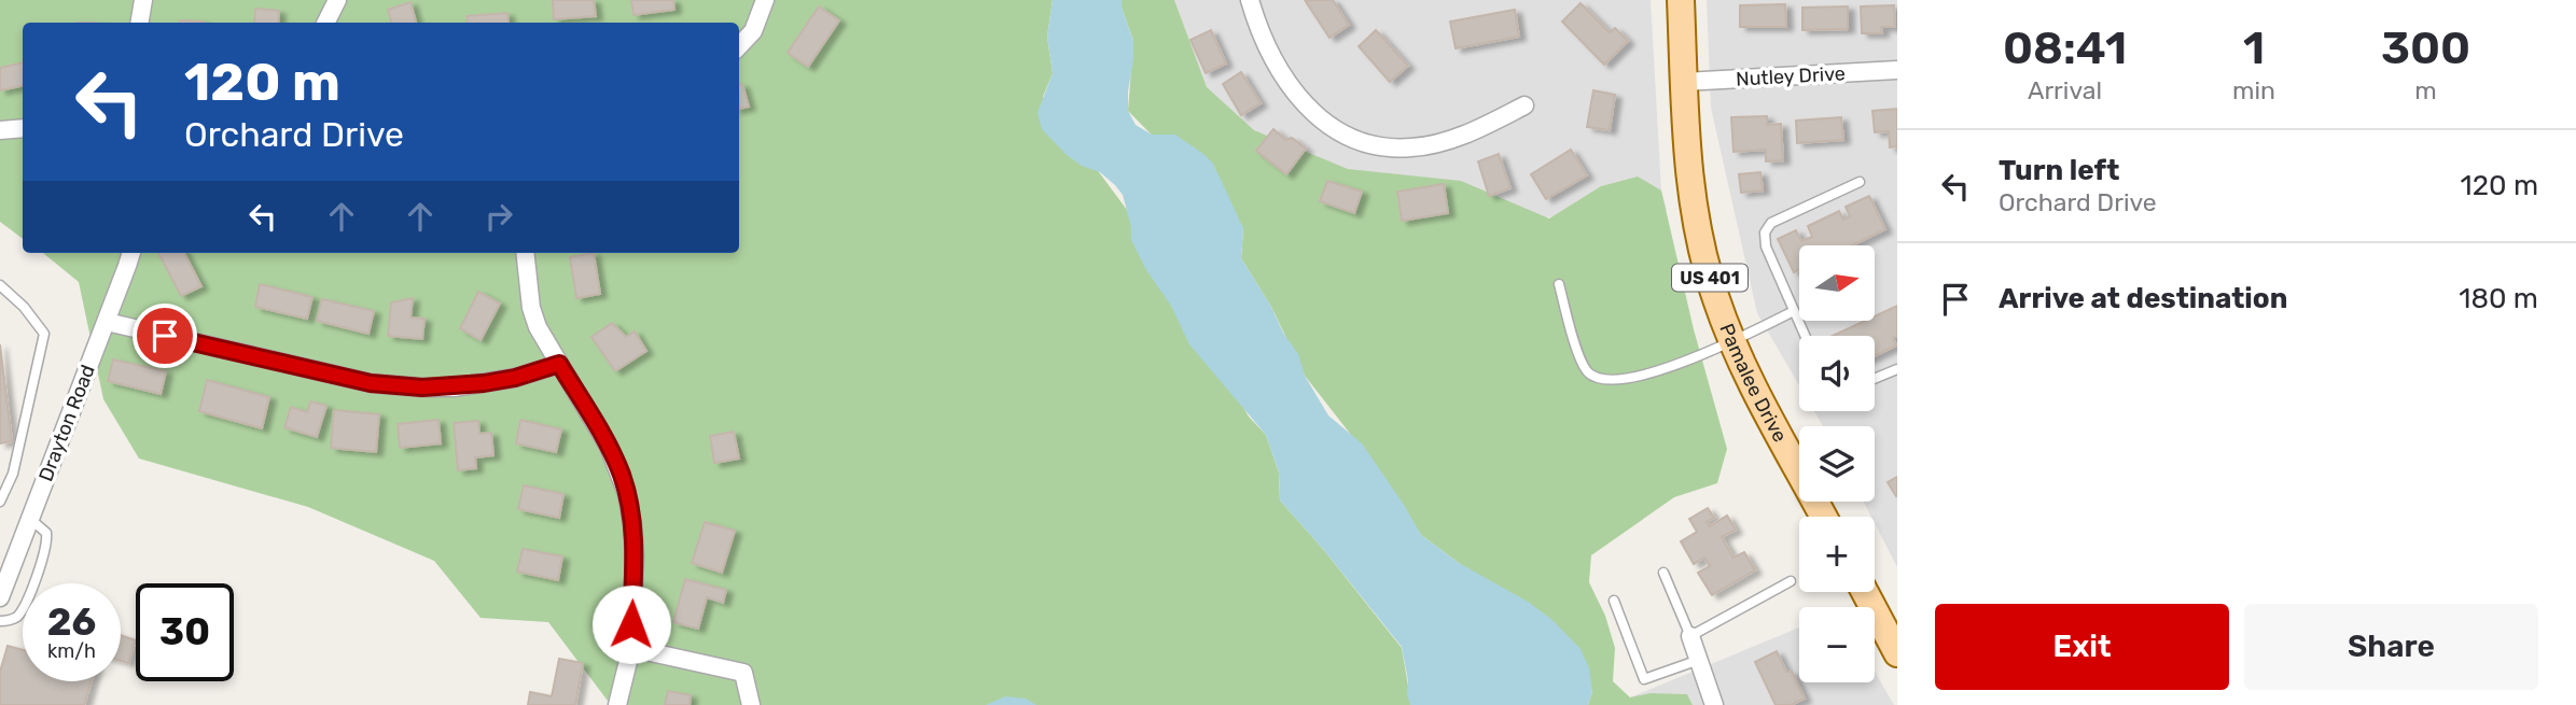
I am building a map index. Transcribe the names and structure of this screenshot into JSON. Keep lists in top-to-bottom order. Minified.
{"streets":{"main road":["US 401","Pamalee Drive"],"street":["Nutley Drive","Drayton Road"]},"crossings":[["Nutley Drive","Pamalee Drive"]],"north":"right","page":{"eta":["08:41","Arrival","1","min","300","m"],"turn":["120 m","Orchard Drive"],"list":[{"name":"Turn left","note":"Orchard Drive","value":"120 m"},{"name":"Arrive at destination","value":"180 m"}],"map_buttons":["+","−"],"speed":"26 km/h","limit":"30","buttons":["Exit","Share"]}}
